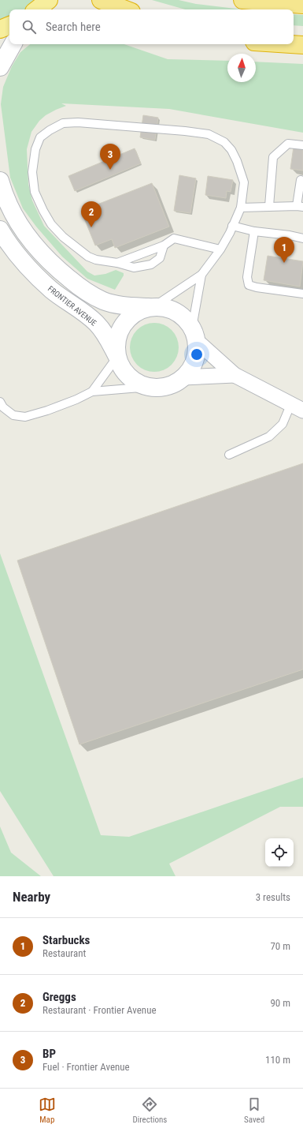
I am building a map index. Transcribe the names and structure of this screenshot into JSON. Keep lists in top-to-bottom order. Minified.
{"streets":{"street":["FRONTIER AVENUE"]},"north":"top","page":{"search":"Search here","pins":["3","2","1"],"heading":["Nearby","3 results"],"list":[{"mark":"1","name":"Starbucks","note":"Restaurant","value":"70 m"},{"mark":"2","name":"Greggs","note":"Restaurant · Frontier Avenue","value":"90 m"},{"mark":"3","name":"BP","note":"Fuel · Frontier Avenue","value":"110 m"}],"nav":["Map","Directions","Saved"]}}
